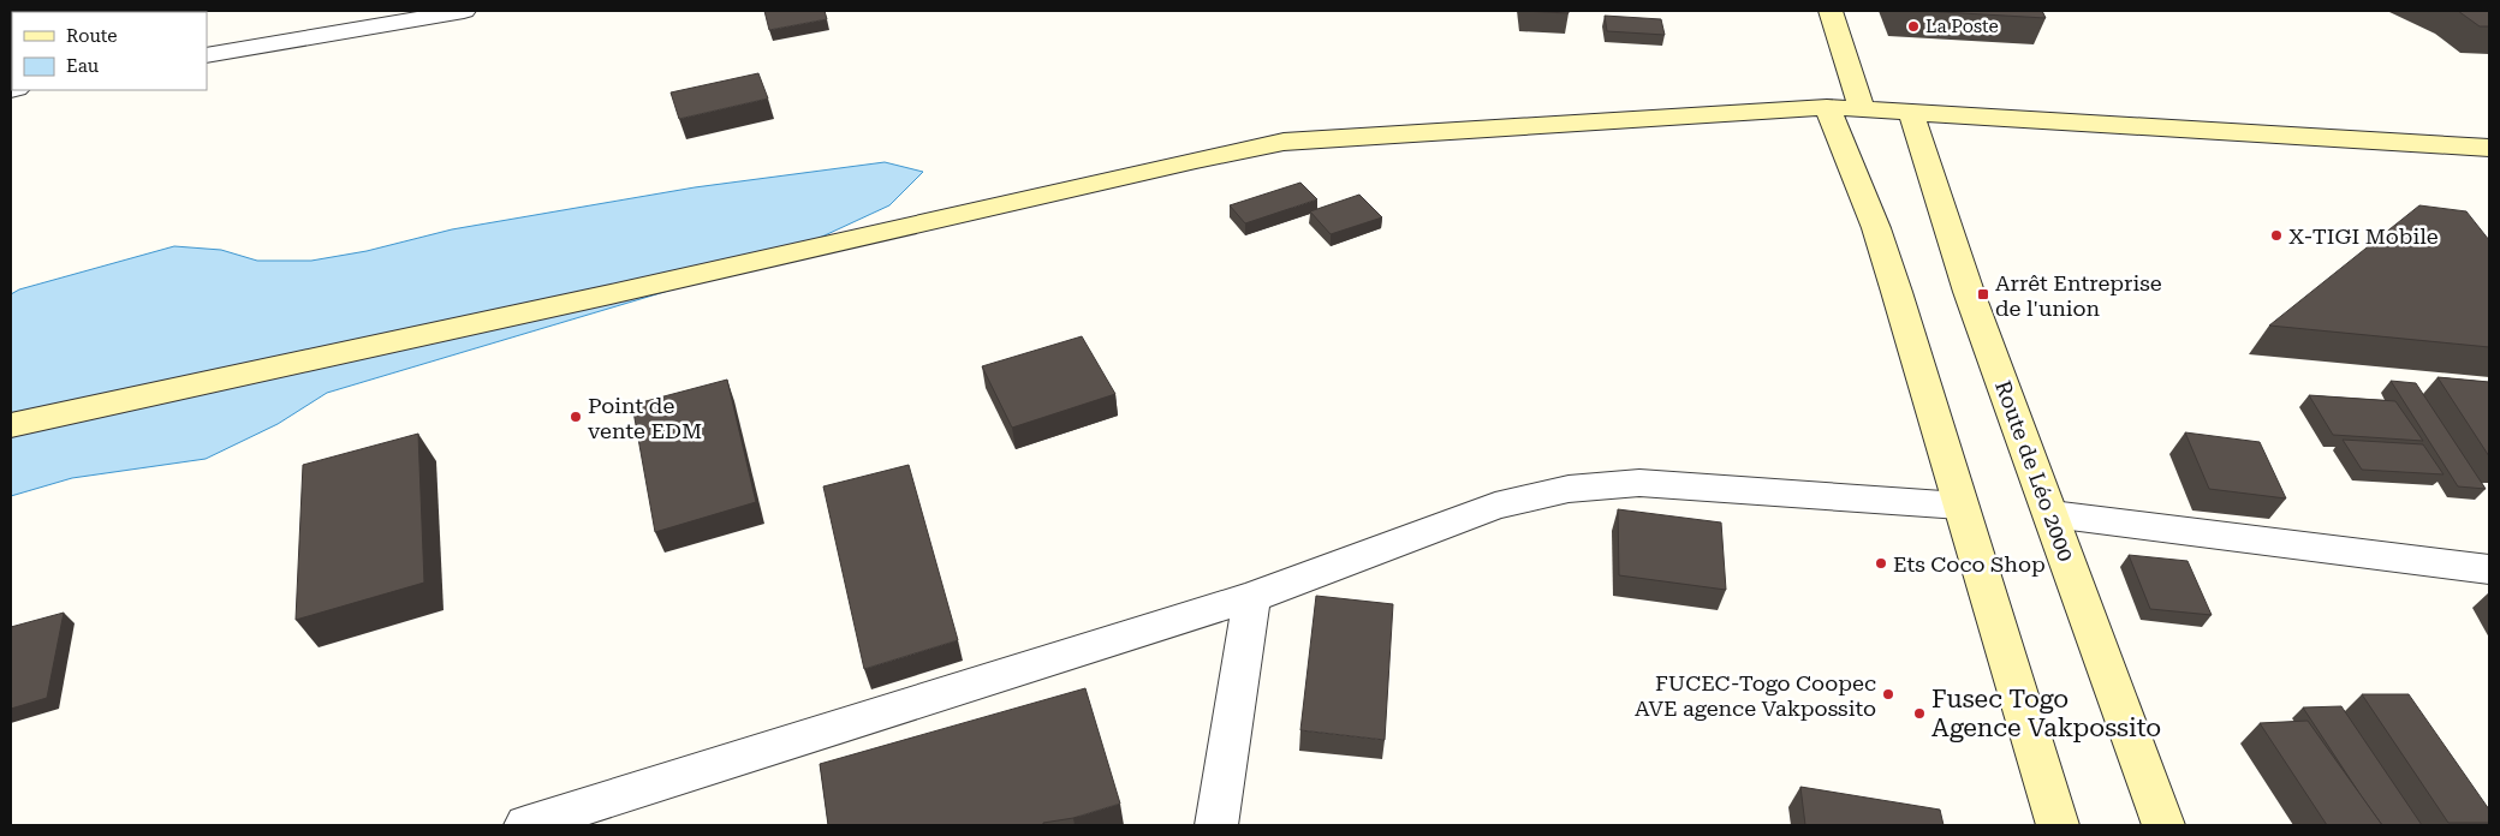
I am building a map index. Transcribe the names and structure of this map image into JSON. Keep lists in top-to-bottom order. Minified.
{"streets":{"street":["Route de Léo 2000"]},"places":{"other":["La Poste","X-TIGI Mobile","Point de vente EDM","Ets Coco Shop","FUCEC-Togo Coopec AVE agence Vakpossito","Fusec Togo Agence Vakpossito"],"transit":["Arrêt Entreprise de l'union"]},"legend":["Route","Eau"]}
